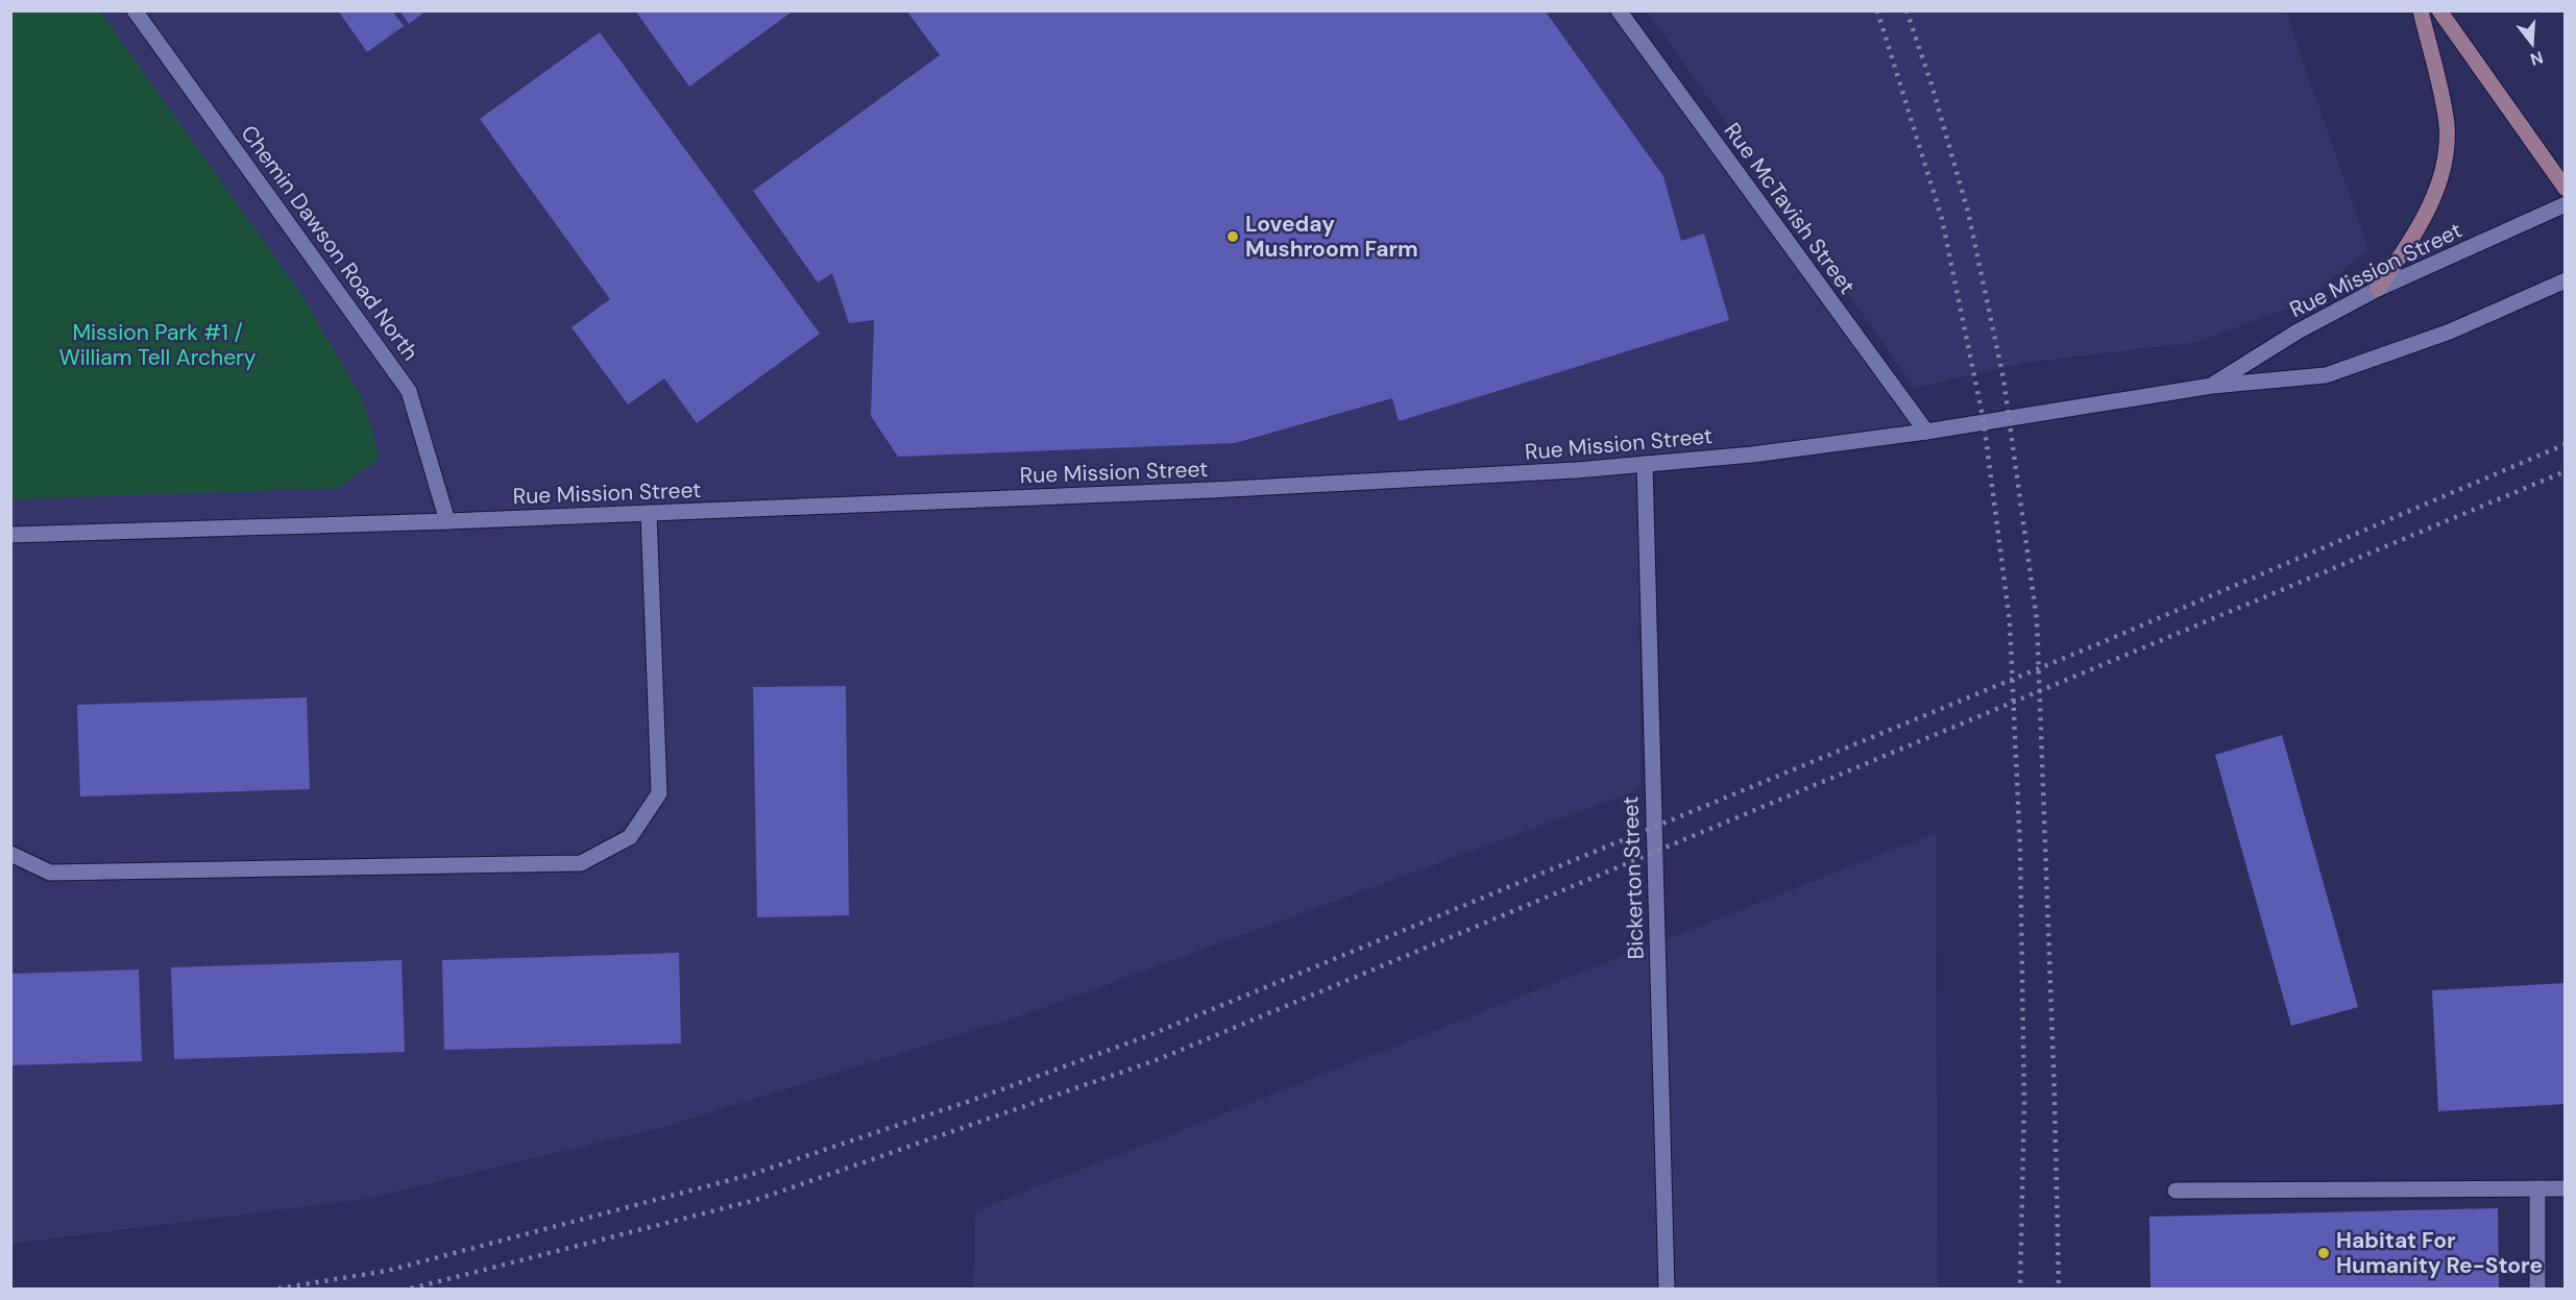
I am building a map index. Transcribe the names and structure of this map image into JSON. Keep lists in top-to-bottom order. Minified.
{"streets":{"street":["Rue McTavish Street","Chemin Dawson Road North","Rue Mission Street","Bickerton Street"]},"crossings":[["Rue McTavish Street","Rue Mission Street"],["Chemin Dawson Road North","Rue Mission Street"],["Rue Mission Street","Bickerton Street"]],"parks":["Mission Park #1 / William Tell Archery"],"places":["Loveday Mushroom Farm","Habitat For Humanity Re-Store"],"north":"bottom"}
